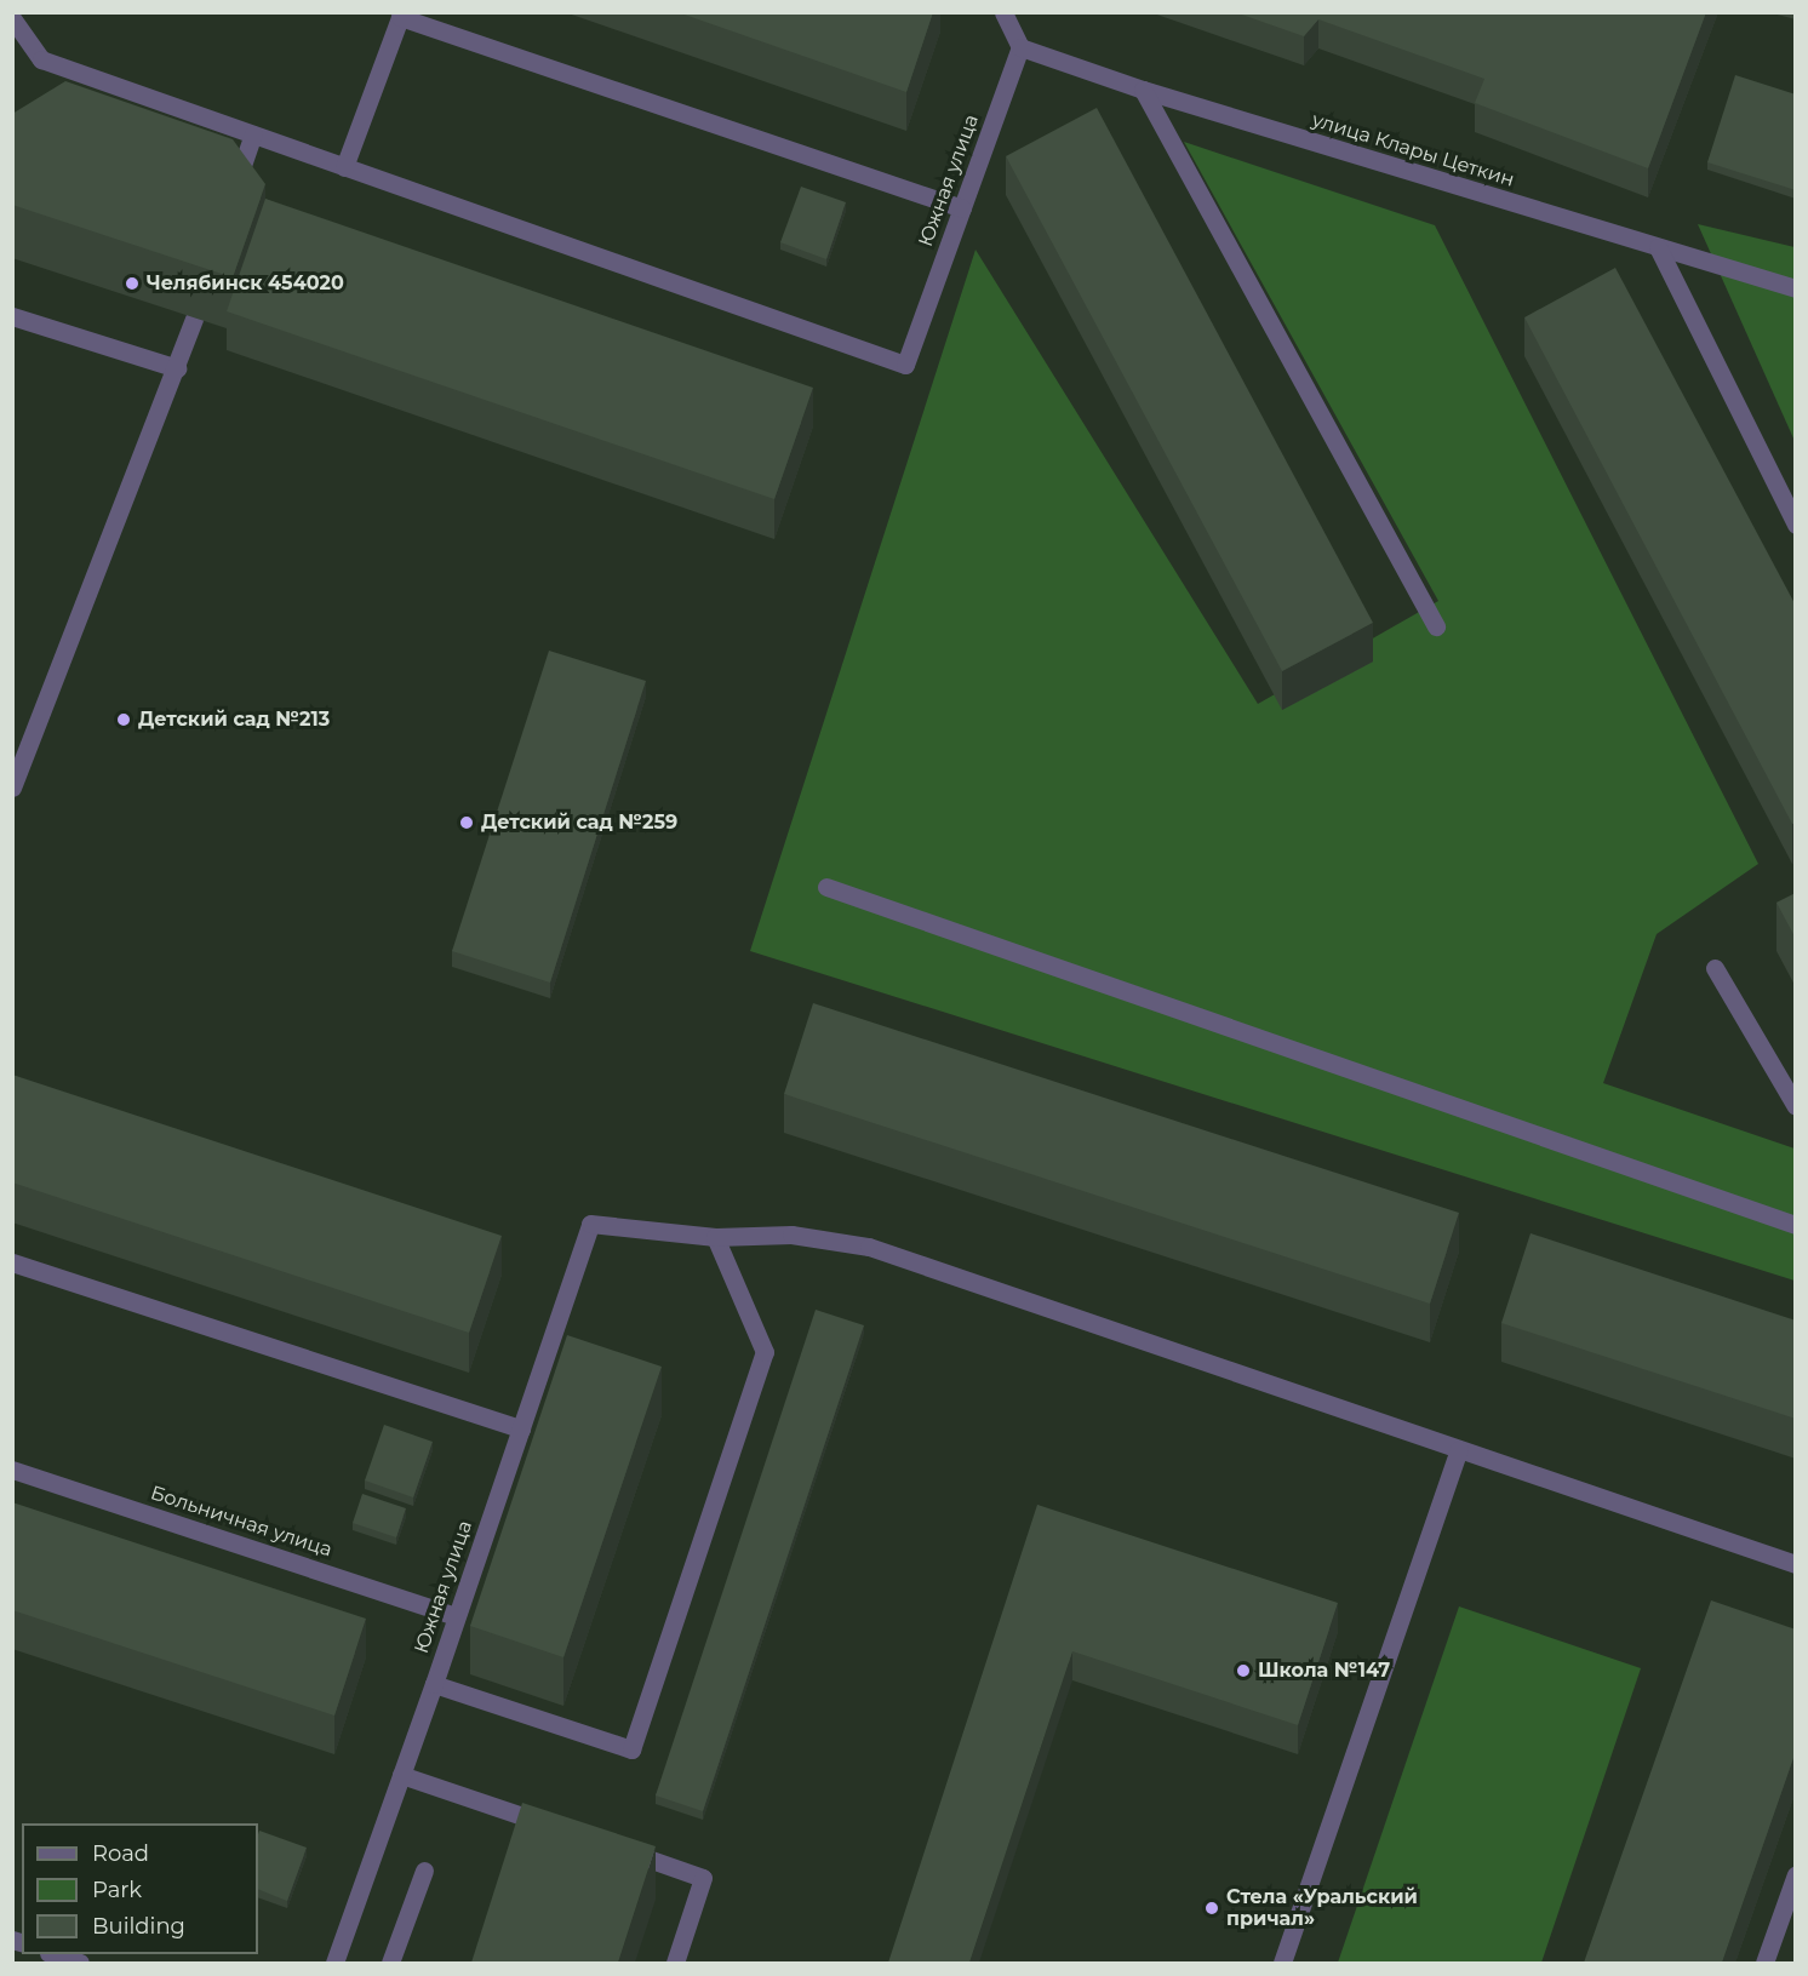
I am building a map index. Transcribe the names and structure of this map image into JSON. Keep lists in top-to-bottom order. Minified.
{"streets":{"street":["улица Клары Цеткин","Южная улица","Больничная улица"]},"crossings":[["улица Клары Цеткин","Южная улица"],["Южная улица","Больничная улица"]],"places":["Челябинск 454020","Детский сад №213","Детский сад №259","Школа №147","Стела «Уральский причал»"],"legend":["Road","Park","Building"]}
